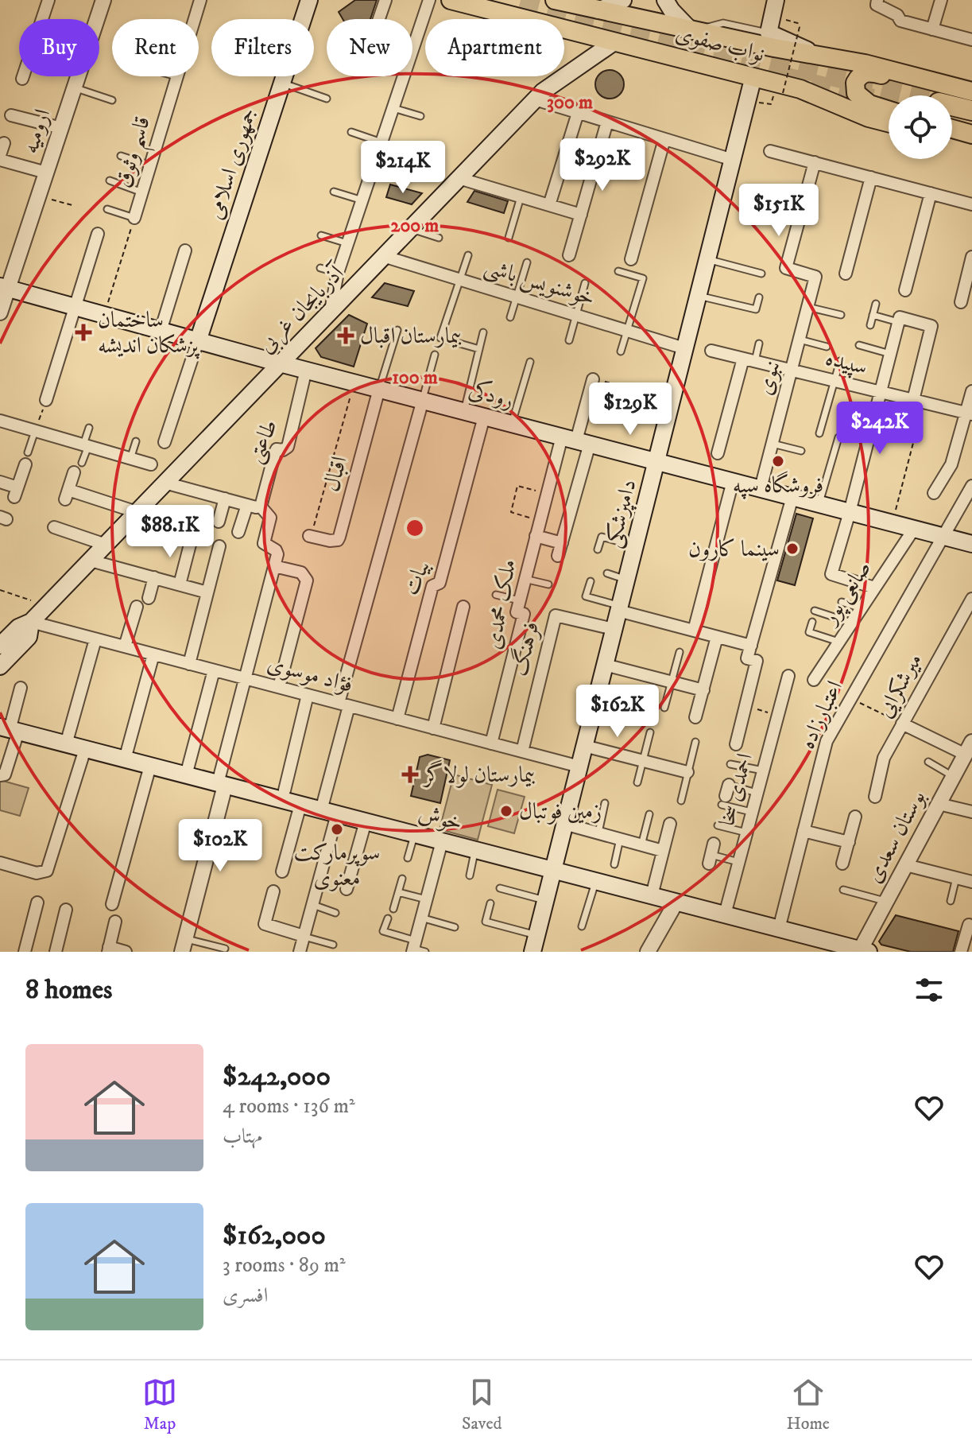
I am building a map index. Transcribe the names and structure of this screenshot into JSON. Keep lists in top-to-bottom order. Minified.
{"streets":{"main road":["نواب صفوی","جمهوری اسلامی","آذربایجان غربی","رودکی","دامپزشکی","خوش"],"street":["ارومیه","قاسم وثوق","خوشنویس باشی","سپیده","نبوی","طاعتی","اقبال","بیات","صانعی پور","ملک محمدی","فرهنگ","فؤاد موسوی","میرشکرایی","اعتبارزاده","احمدی سخا","بوستان سعدی"]},"crossings":[["نواب صفوی","آذربایجان غربی"],["ارومیه","رودکی"],["قاسم وثوق","رودکی"],["جمهوری اسلامی","رودکی"],["خوشنویس باشی","آذربایجان غربی"],["خوشنویس باشی","دامپزشکی"],["آذربایجان غربی","رودکی"],["آذربایجان غربی","فؤاد موسوی"],["سپیده","نبوی"],["نبوی","رودکی"],["رودکی","طاعتی"],["رودکی","اقبال"],["رودکی","دامپزشکی"],["رودکی","بیات"],["رودکی","صانعی پور"],["رودکی","ملک محمدی"],["رودکی","اعتبارزاده"],["دامپزشکی","فرهنگ"],["دامپزشکی","فؤاد موسوی"],["دامپزشکی","خوش"],["بیات","فؤاد موسوی"],["ملک محمدی","فؤاد موسوی"],["فرهنگ","فؤاد موسوی"],["اعتبارزاده","خوش"],["احمدی سخا","خوش"],["خوش","بوستان سعدی"]],"places":{"health":["ساختمان پزشکان اندیشه","بیمارستان اقبال","بیمارستان لولاگر"],"other":["فروشگاه سپه","سینما کارون","زمین فوتبال","سوپرمارکت معنوی"]},"page":{"chip":["Buy","Rent","Filters","New","Apartment"],"price":["$292K","$214K","$151K","$129K","$242K","$88.1K","$162K","$102K"],"heading":"8 homes","list":[{"name":"$242,000","note":"4 rooms · 136 m² · مهتاب"},{"name":"$162,000","note":"3 rooms · 89 m² · افسری"}],"tabs":["Map","Saved","Home"]},"rings":["300 m","200 m","100 m"]}
